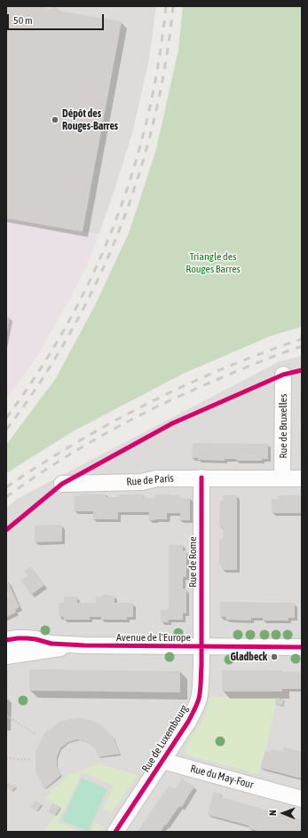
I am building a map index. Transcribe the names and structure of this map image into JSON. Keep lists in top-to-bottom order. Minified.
{"streets":{"street":["Rue de Bruxelles","Rue de Paris","Rue de Rome","Avenue de l'Europe","Rue de Luxembourg","Rue du May-Four"]},"crossings":[["Rue de Bruxelles","Rue de Paris"],["Rue de Paris","Rue de Rome"],["Rue de Rome","Avenue de l'Europe"],["Rue de Rome","Rue de Luxembourg"],["Avenue de l'Europe","Rue de Luxembourg"],["Rue de Luxembourg","Rue du May-Four"]],"parks":["Triangle des Rouges Barres"],"places":["Dépôt des Rouges-Barres","Gladbeck"],"scale_bar":"50 m","north":"left"}
